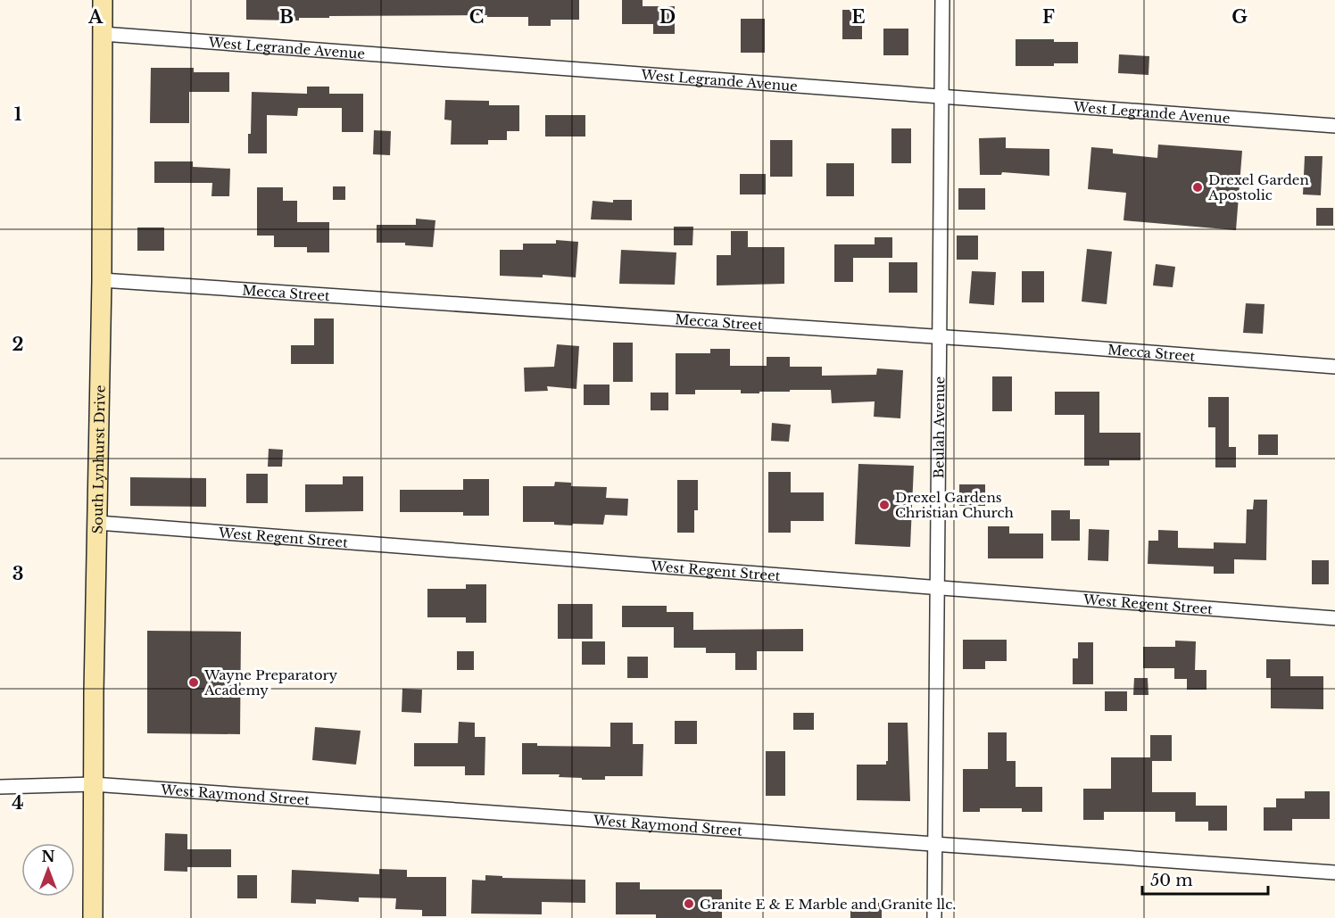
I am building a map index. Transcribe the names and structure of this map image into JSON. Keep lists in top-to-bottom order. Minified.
{"streets":{"main road":["South Lynhurst Drive"],"street":["West Legrande Avenue","Mecca Street","Beulah Avenue","West Regent Street","West Raymond Street"]},"crossings":[["West Legrande Avenue","Beulah Avenue"],["West Legrande Avenue","South Lynhurst Drive"],["Mecca Street","Beulah Avenue"],["Mecca Street","South Lynhurst Drive"],["Beulah Avenue","West Regent Street"],["Beulah Avenue","West Raymond Street"],["South Lynhurst Drive","West Regent Street"],["South Lynhurst Drive","West Raymond Street"]],"places":["Drexel Garden Apostolic","Drexel Gardens Christian Church","Wayne Preparatory Academy","Granite E & E Marble and Granite llc."],"scale_bar":"50 m","north":"top","grid":{"columns":["A","B","C","D","E","F","G"],"rows":["1","2","3","4"]}}
